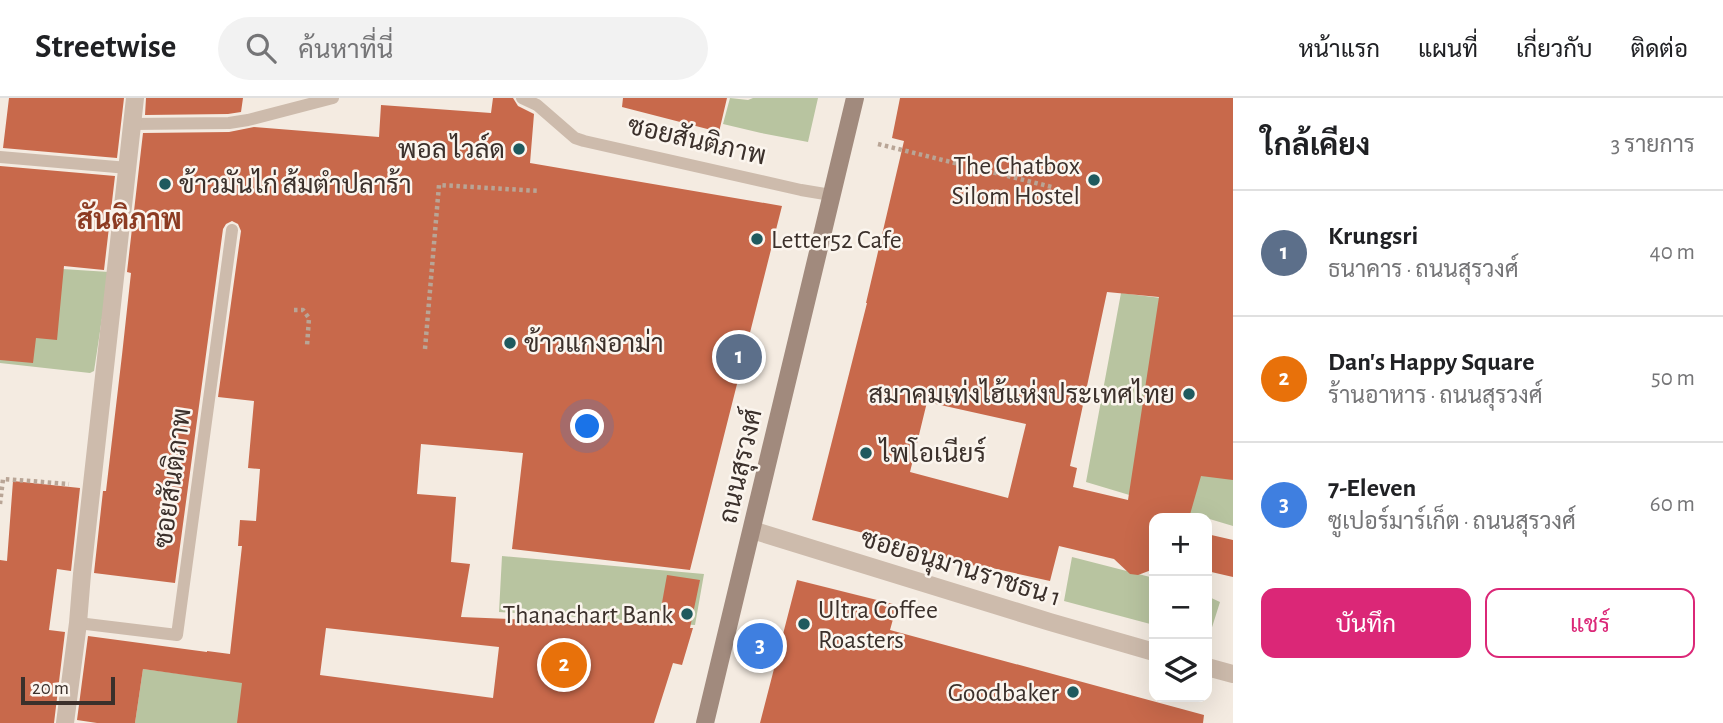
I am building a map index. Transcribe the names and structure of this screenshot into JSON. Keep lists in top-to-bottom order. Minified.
{"streets":{"main road":["ถนนสุรวงศ์"],"street":["ซอยอนุมานราชธน 1"],"lane":["ซอยสันติภาพ"]},"crossings":[["ซอยสันติภาพ","ถนนสุรวงศ์"],["ถนนสุรวงศ์","ซอยอนุมานราชธน 1"]],"districts":["สันติภาพ"],"places":["พอล ไวล์ด","The Chatbox Silom Hostel","ข้าวมันไก่ ส้มตำปลาร้า","Letter52 Cafe","ข้าวแกงอาม่า","สมาคมเท่งไฮ้แห่งประเทศไทย","ไพโอเนียร์","Thanachart Bank","Ultra Coffee Roasters","Goodbaker"],"scale_bar":"20 m","page":{"header":"Streetwise","search":"ค้นหาที่นี่","nav":["หน้าแรก","แผนที่","เกี่ยวกับ","ติดต่อ"],"heading":["ใกล้เคียง","3 รายการ"],"list":[{"mark":"1","name":"Krungsri","note":"ธนาคาร · ถนนสุรวงศ์","value":"40 m"},{"mark":"2","name":"Dan's Happy Square","note":"ร้านอาหาร · ถนนสุรวงศ์","value":"50 m"},{"mark":"3","name":"7-Eleven","note":"ซูเปอร์มาร์เก็ต · ถนนสุรวงศ์","value":"60 m"}],"pins":["1","3","2"],"map_buttons":["+","−"],"buttons":["บันทึก","แชร์"],"scale":"20 m"}}
